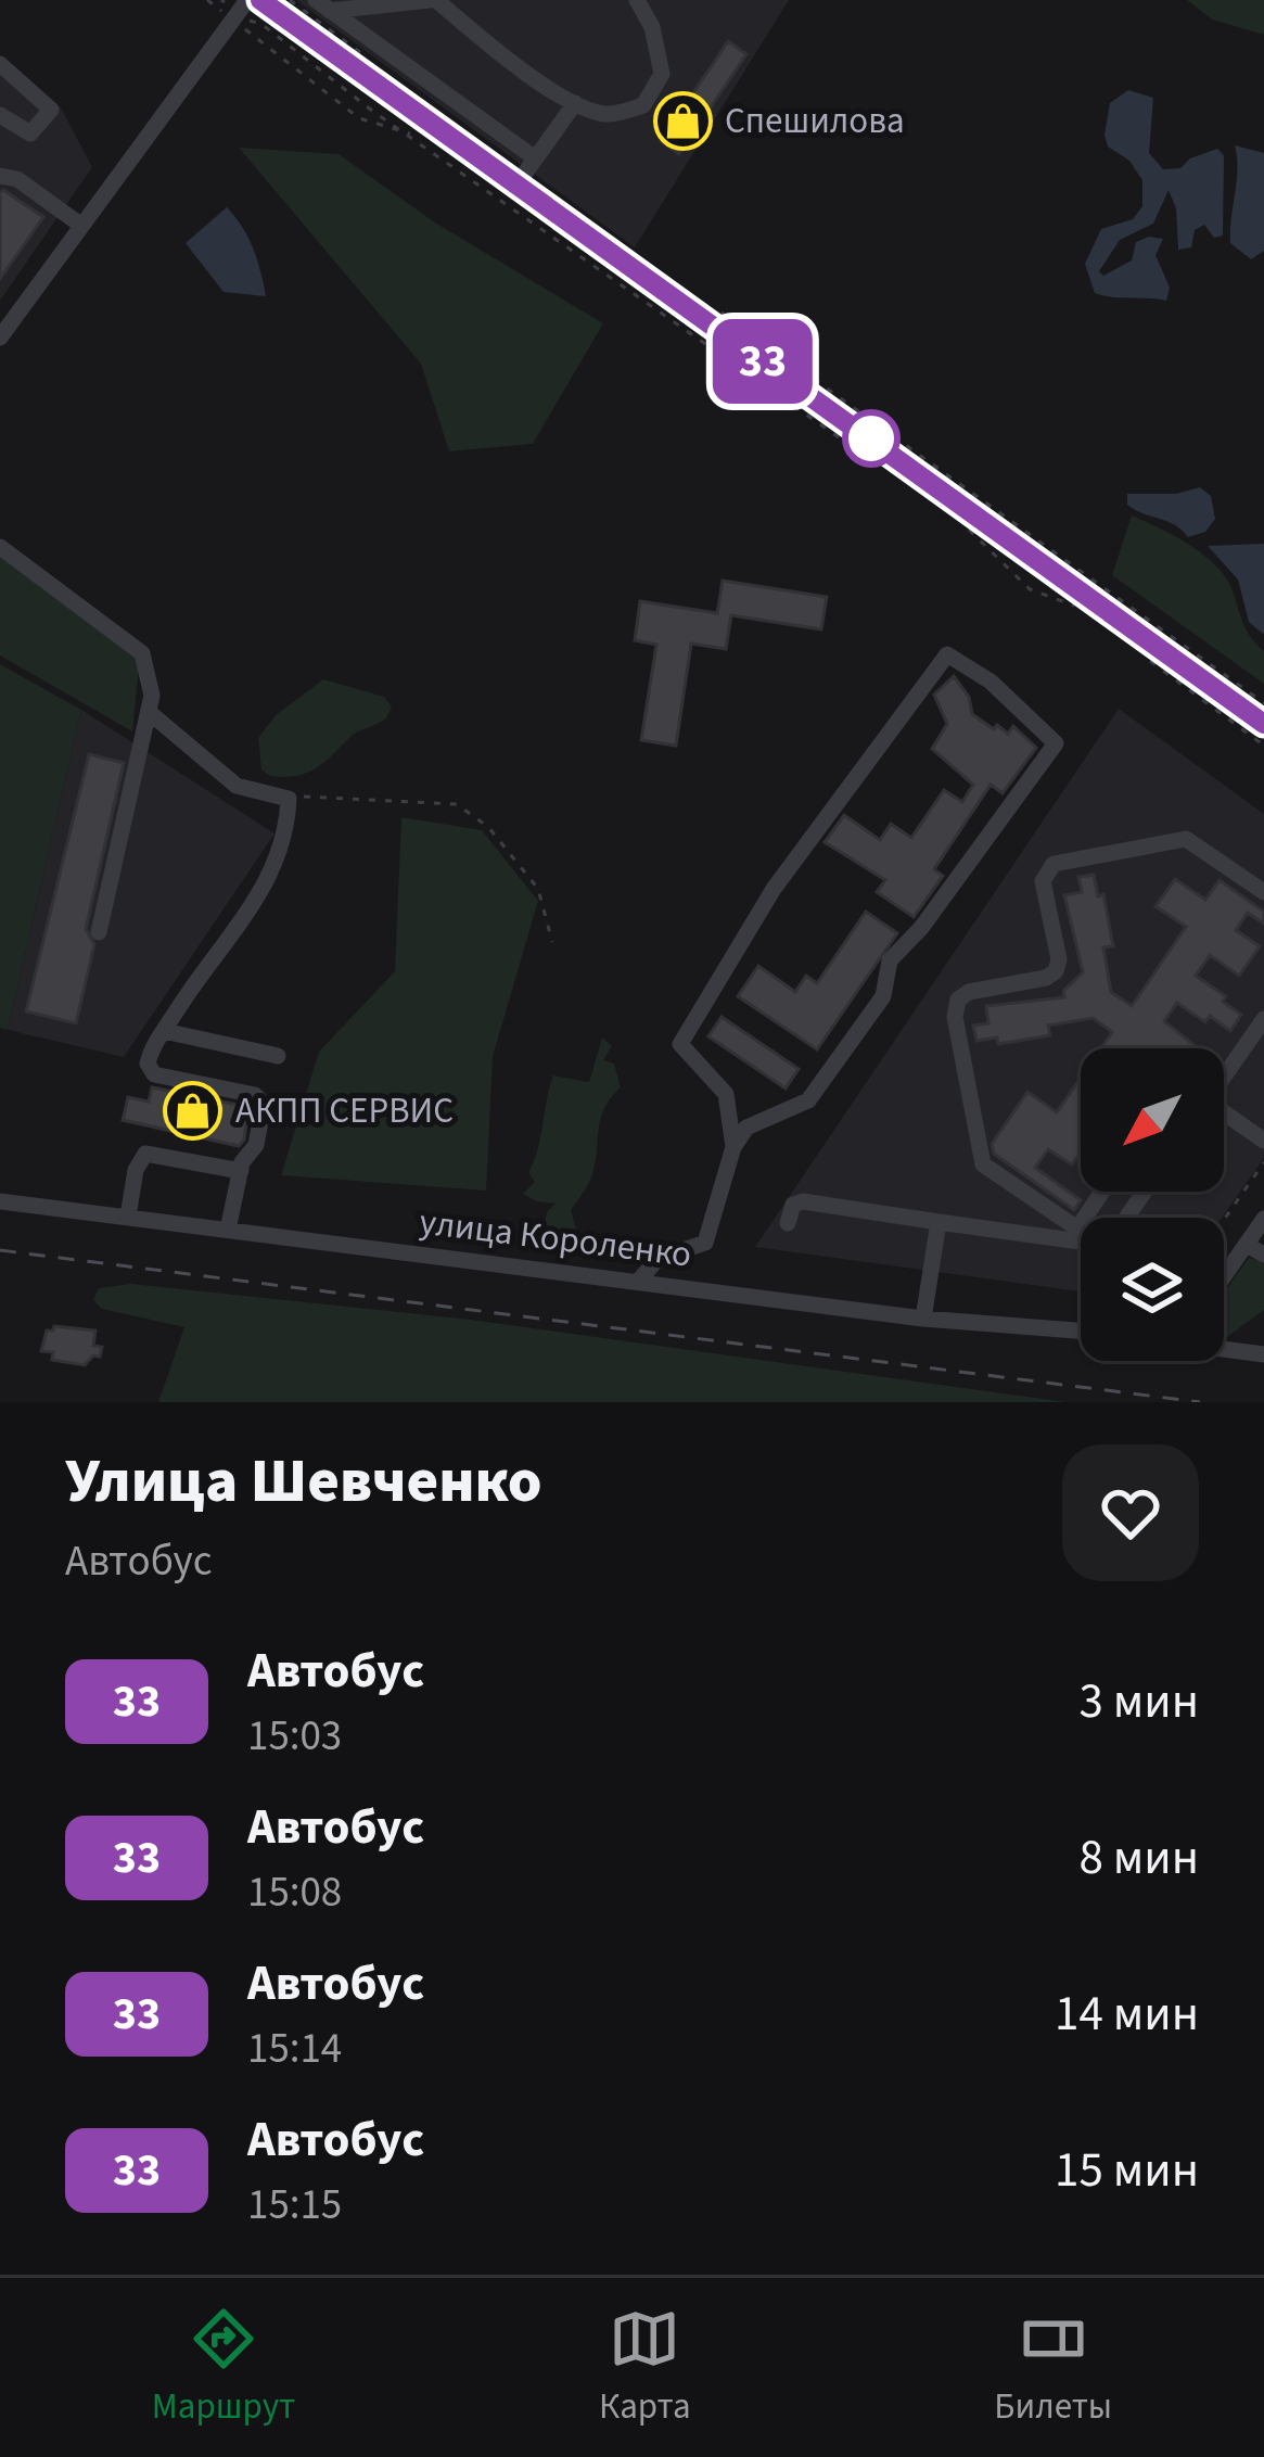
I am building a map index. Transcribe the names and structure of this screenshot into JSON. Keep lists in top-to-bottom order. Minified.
{"streets":{"street":["улица Короленко"]},"places":{"shop":["Спешилова","АКПП СЕРВИС"]},"lines":["bus line 33"],"north":"bottom left","page":{"on_map":"33","heading":["Улица Шевченко","Автобус"],"list":[{"mark":"33","name":"Автобус","note":"15:03","value":"3 мин"},{"mark":"33","name":"Автобус","note":"15:08","value":"8 мин"},{"mark":"33","name":"Автобус","note":"15:14","value":"14 мин"},{"mark":"33","name":"Автобус","note":"15:15","value":"15 мин"}],"tabs":["Маршрут","Карта","Билеты"]}}
